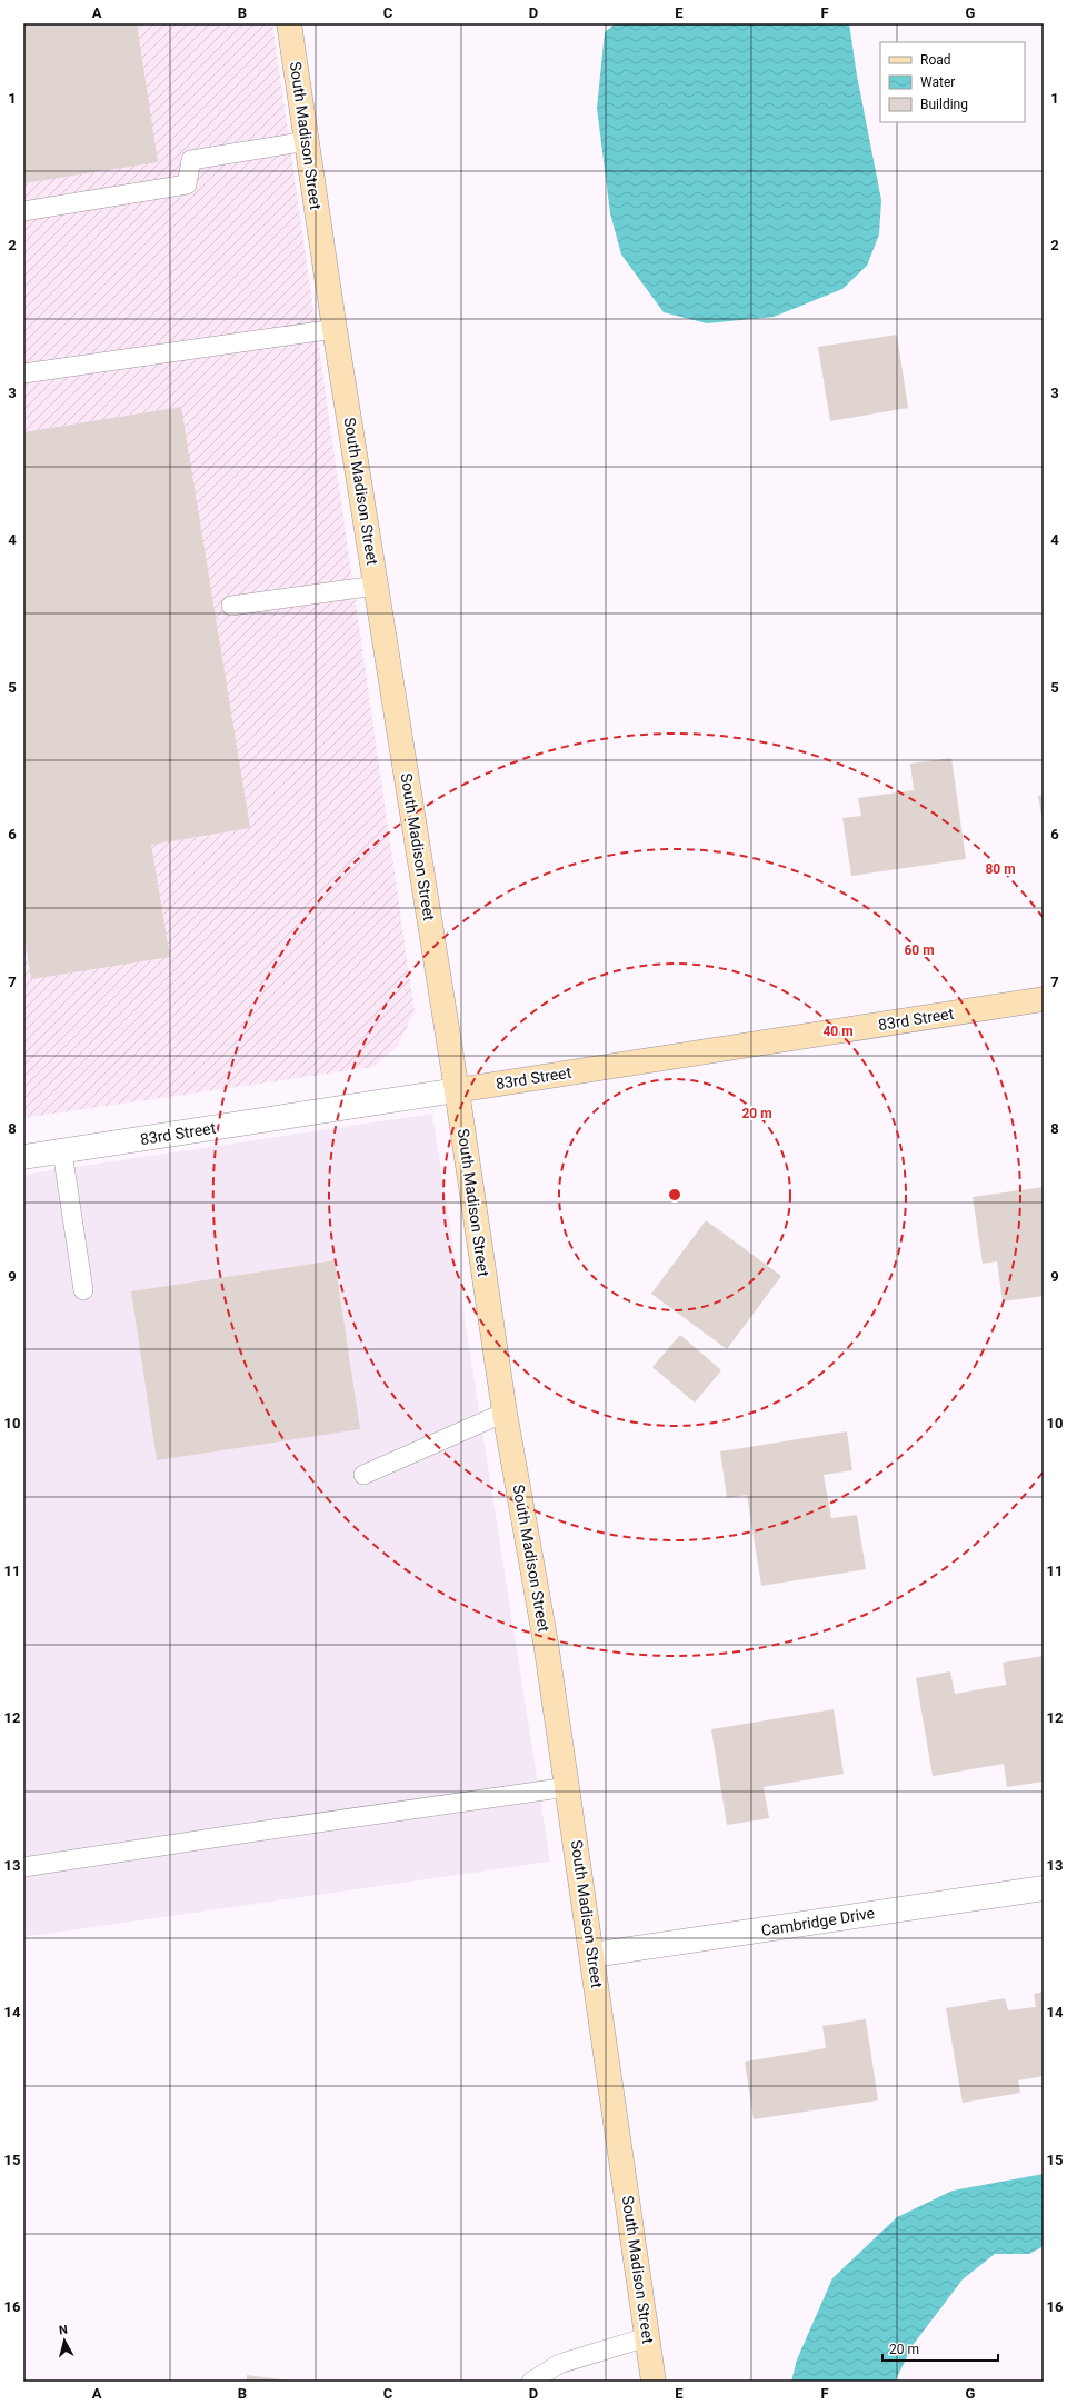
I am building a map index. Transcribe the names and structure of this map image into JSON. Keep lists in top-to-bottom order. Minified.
{"streets":{"street":["South Madison Street","83rd Street","Cambridge Drive"]},"crossings":[["South Madison Street","83rd Street"],["South Madison Street","Cambridge Drive"]],"legend":["Road","Water","Building"],"scale_bar":"20 m","north":"top","grid":{"columns":["A","B","C","D","E","F","G"],"rows":["1","2","3","4","5","6","7","8","9","10","11","12","13","14","15","16"]},"rings":["80 m","60 m","40 m","20 m"]}
